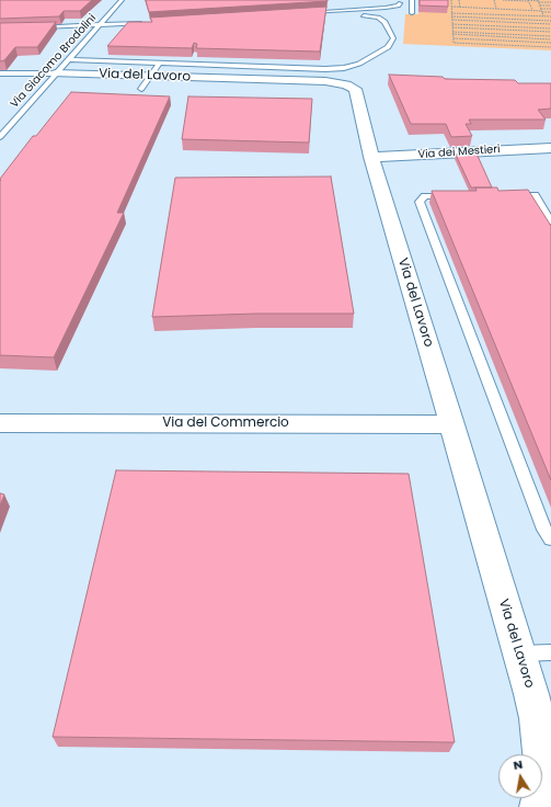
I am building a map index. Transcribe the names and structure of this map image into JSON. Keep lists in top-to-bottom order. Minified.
{"streets":{"street":["Via del Lavoro","Via dei Mestieri","Via del Commercio"],"lane":["Via Giacomo Brodolini"]},"crossings":[["Via Giacomo Brodolini","Via del Lavoro"],["Via del Lavoro","Via dei Mestieri"],["Via del Lavoro","Via del Commercio"]],"north":"top"}
